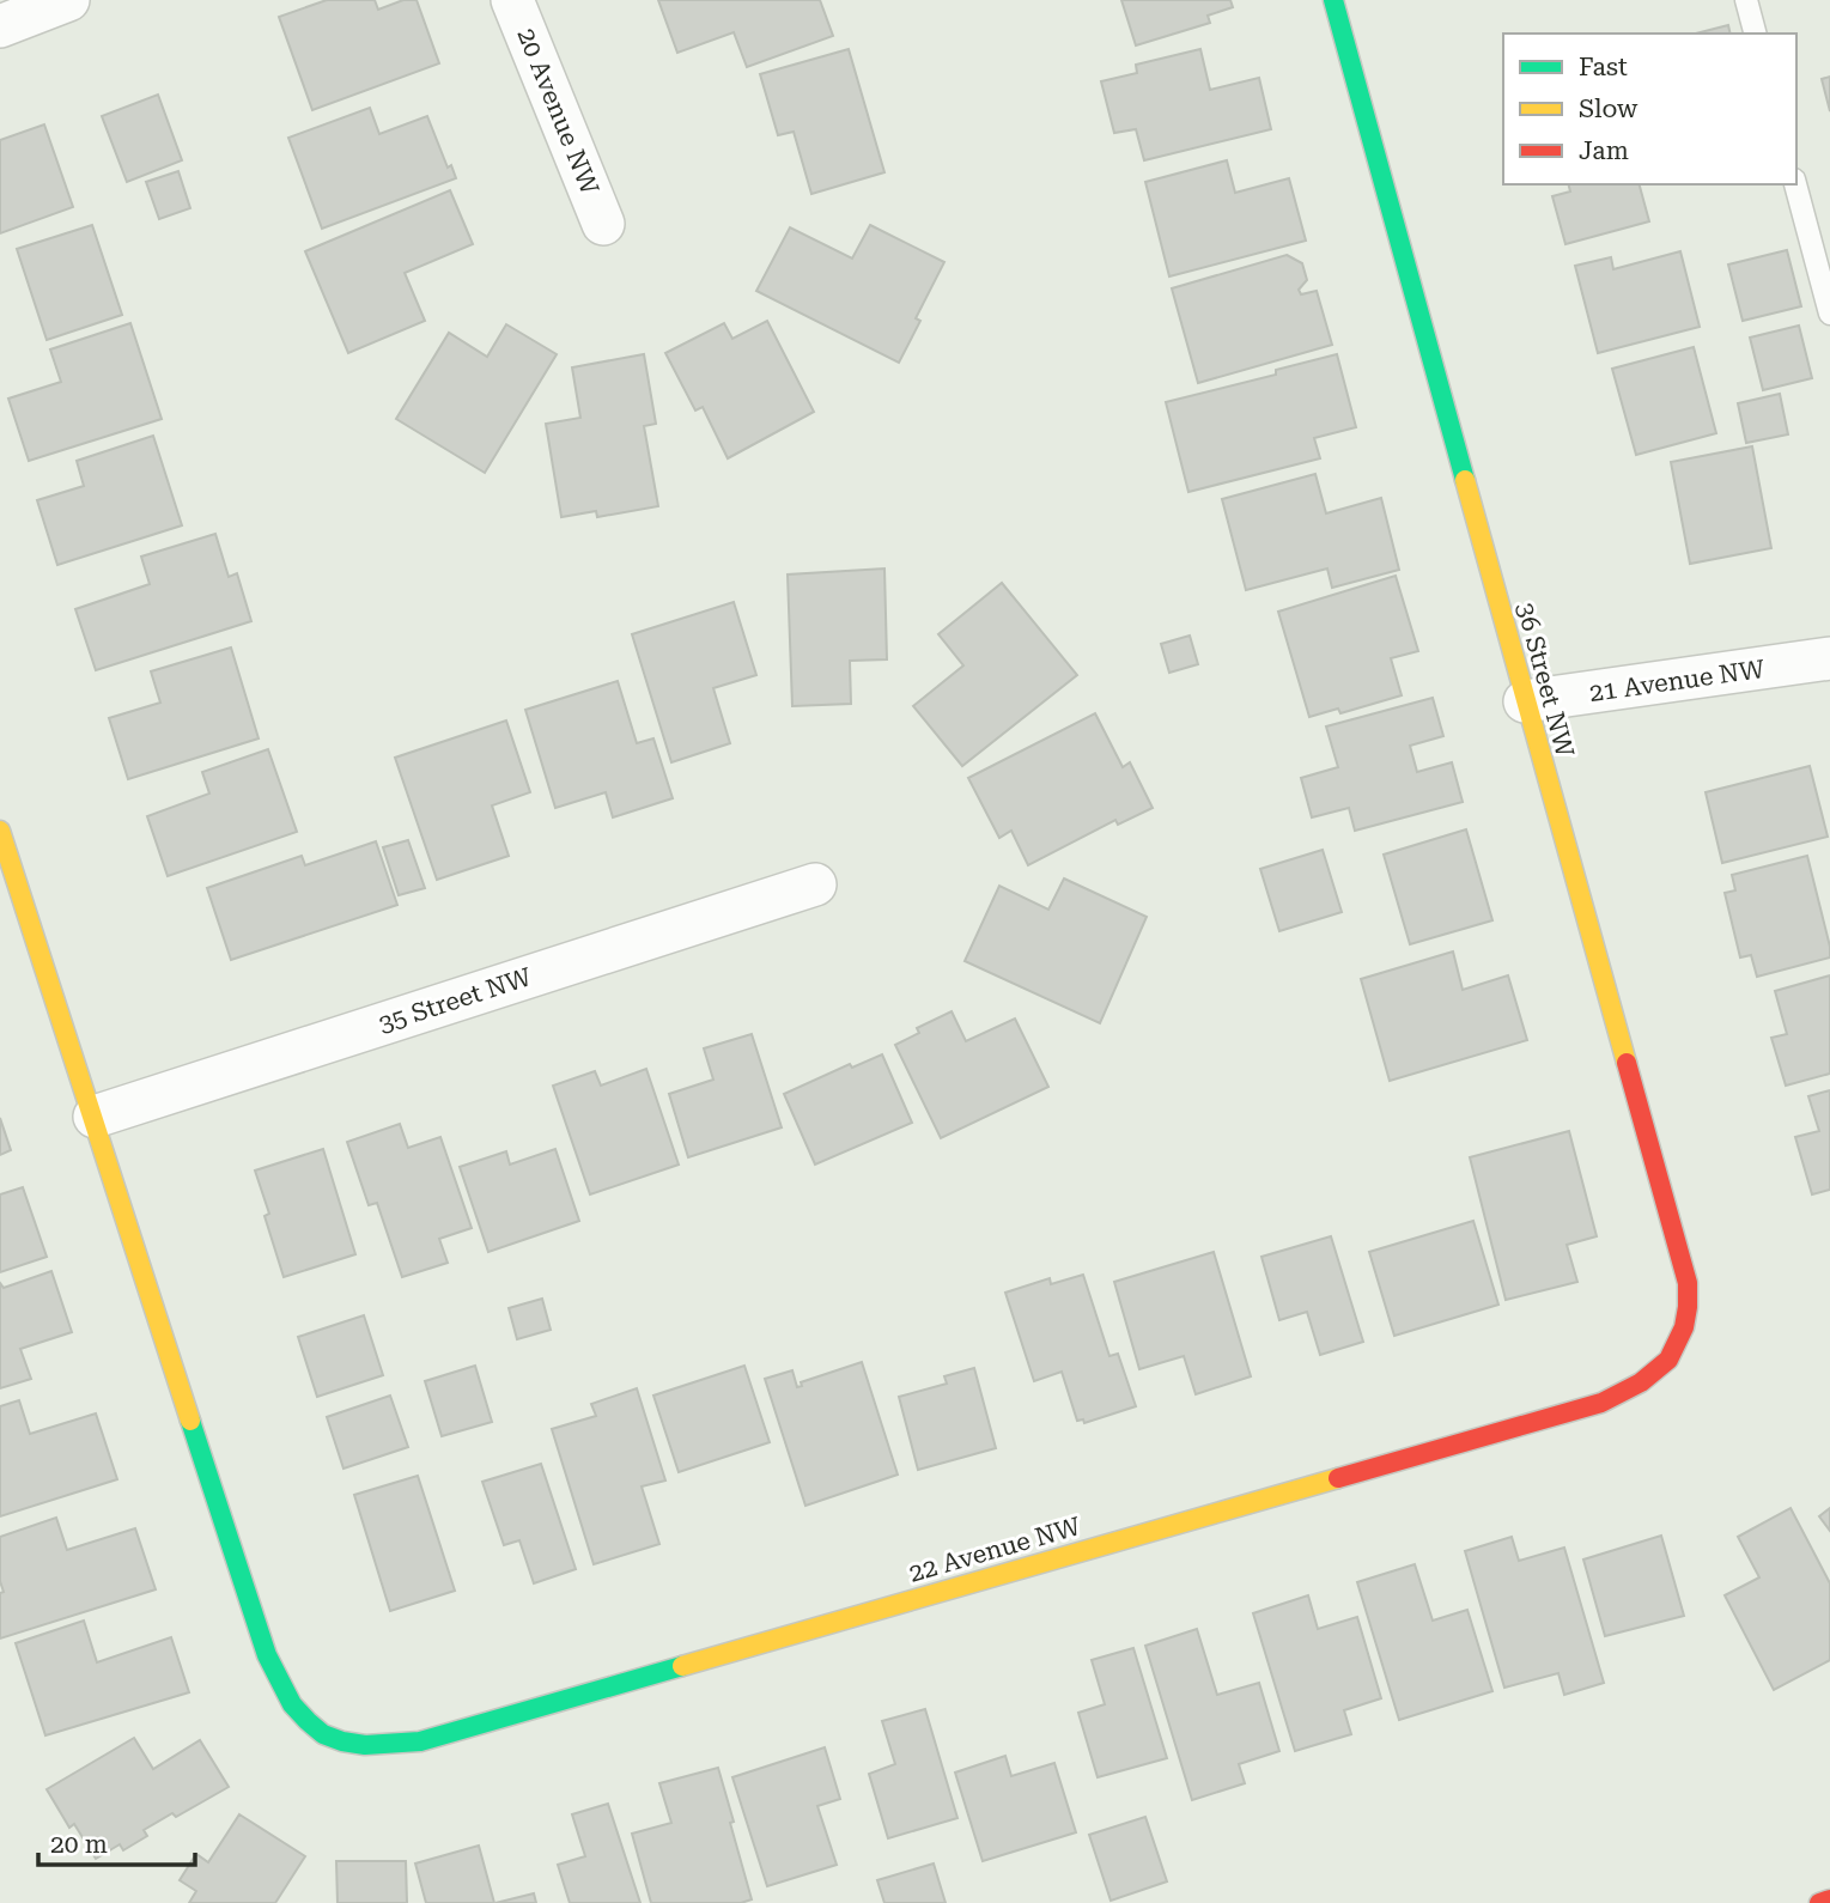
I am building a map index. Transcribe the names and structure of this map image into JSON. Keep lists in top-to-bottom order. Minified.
{"streets":{"street":["20 Avenue NW","36 Street NW","21 Avenue NW","35 Street NW","22 Avenue NW"]},"crossings":[["36 Street NW","21 Avenue NW"],["36 Street NW","22 Avenue NW"],["35 Street NW","22 Avenue NW"]],"legend":["Fast","Slow","Jam"],"scale_bar":"20 m"}
